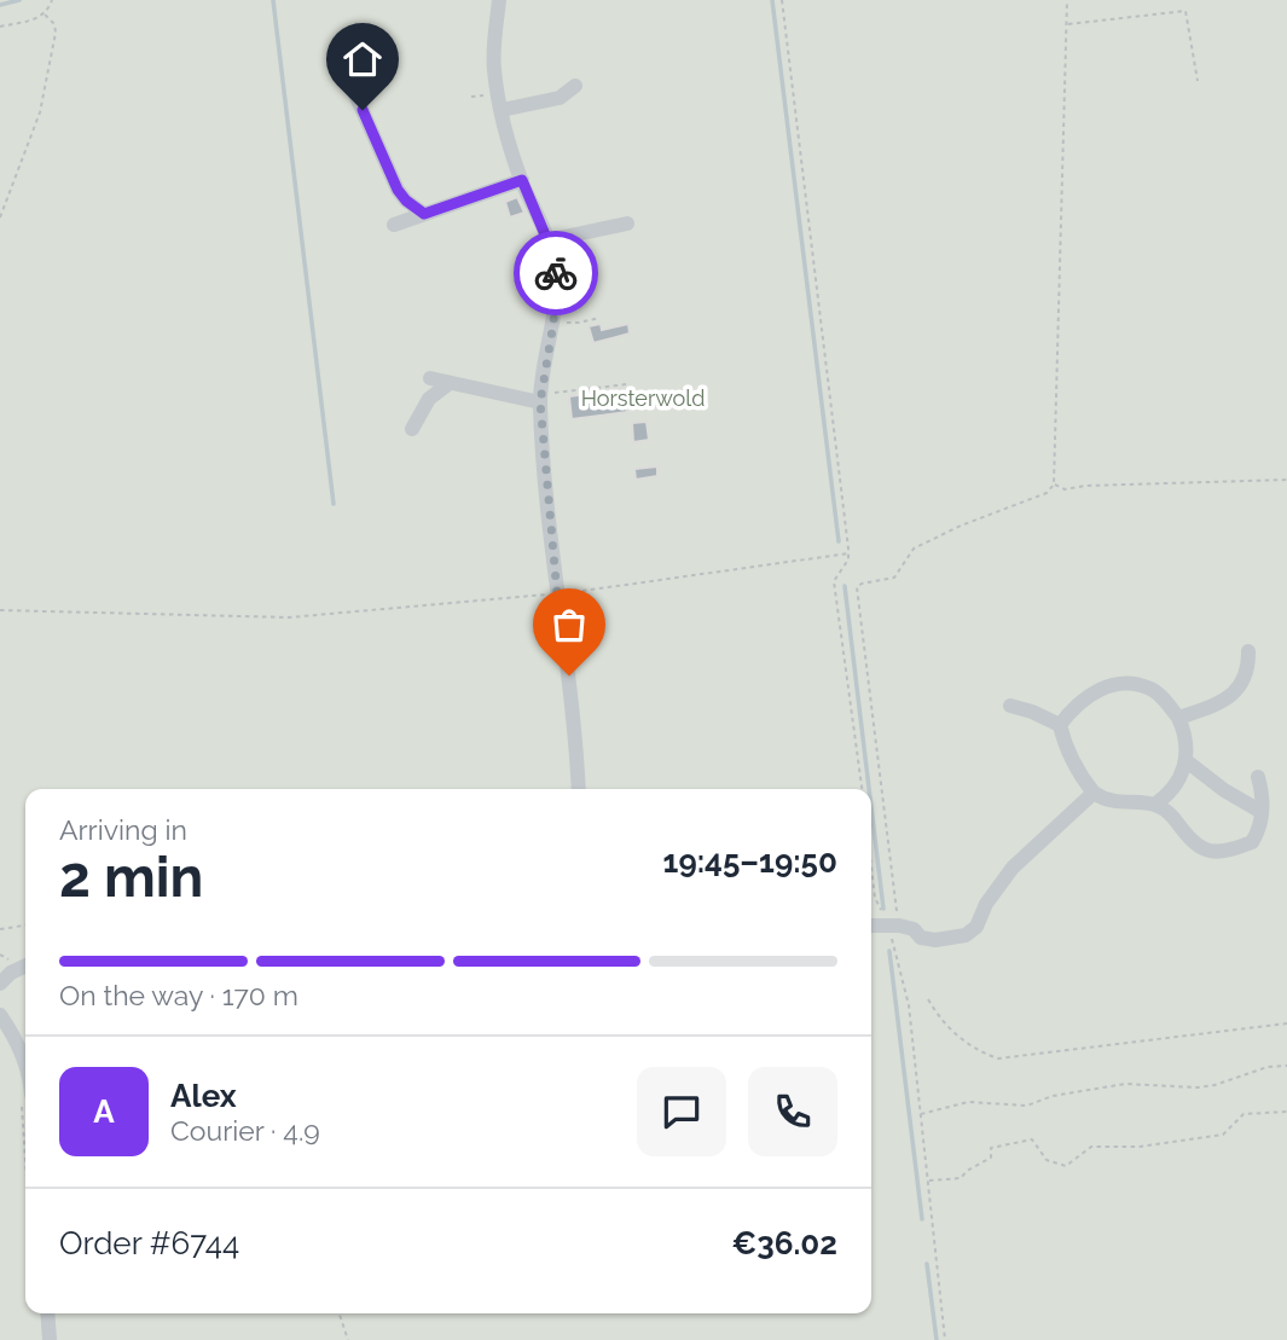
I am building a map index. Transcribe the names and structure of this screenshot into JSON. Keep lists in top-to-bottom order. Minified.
{"parks":["Horsterwold"],"page":{"heading":["2 min","Arriving in","19:45–19:50"],"panel":["Alex","Courier · 4.9","Order #6744","€36.02"],"bar":"On the way · 170 m","round":"A"}}
